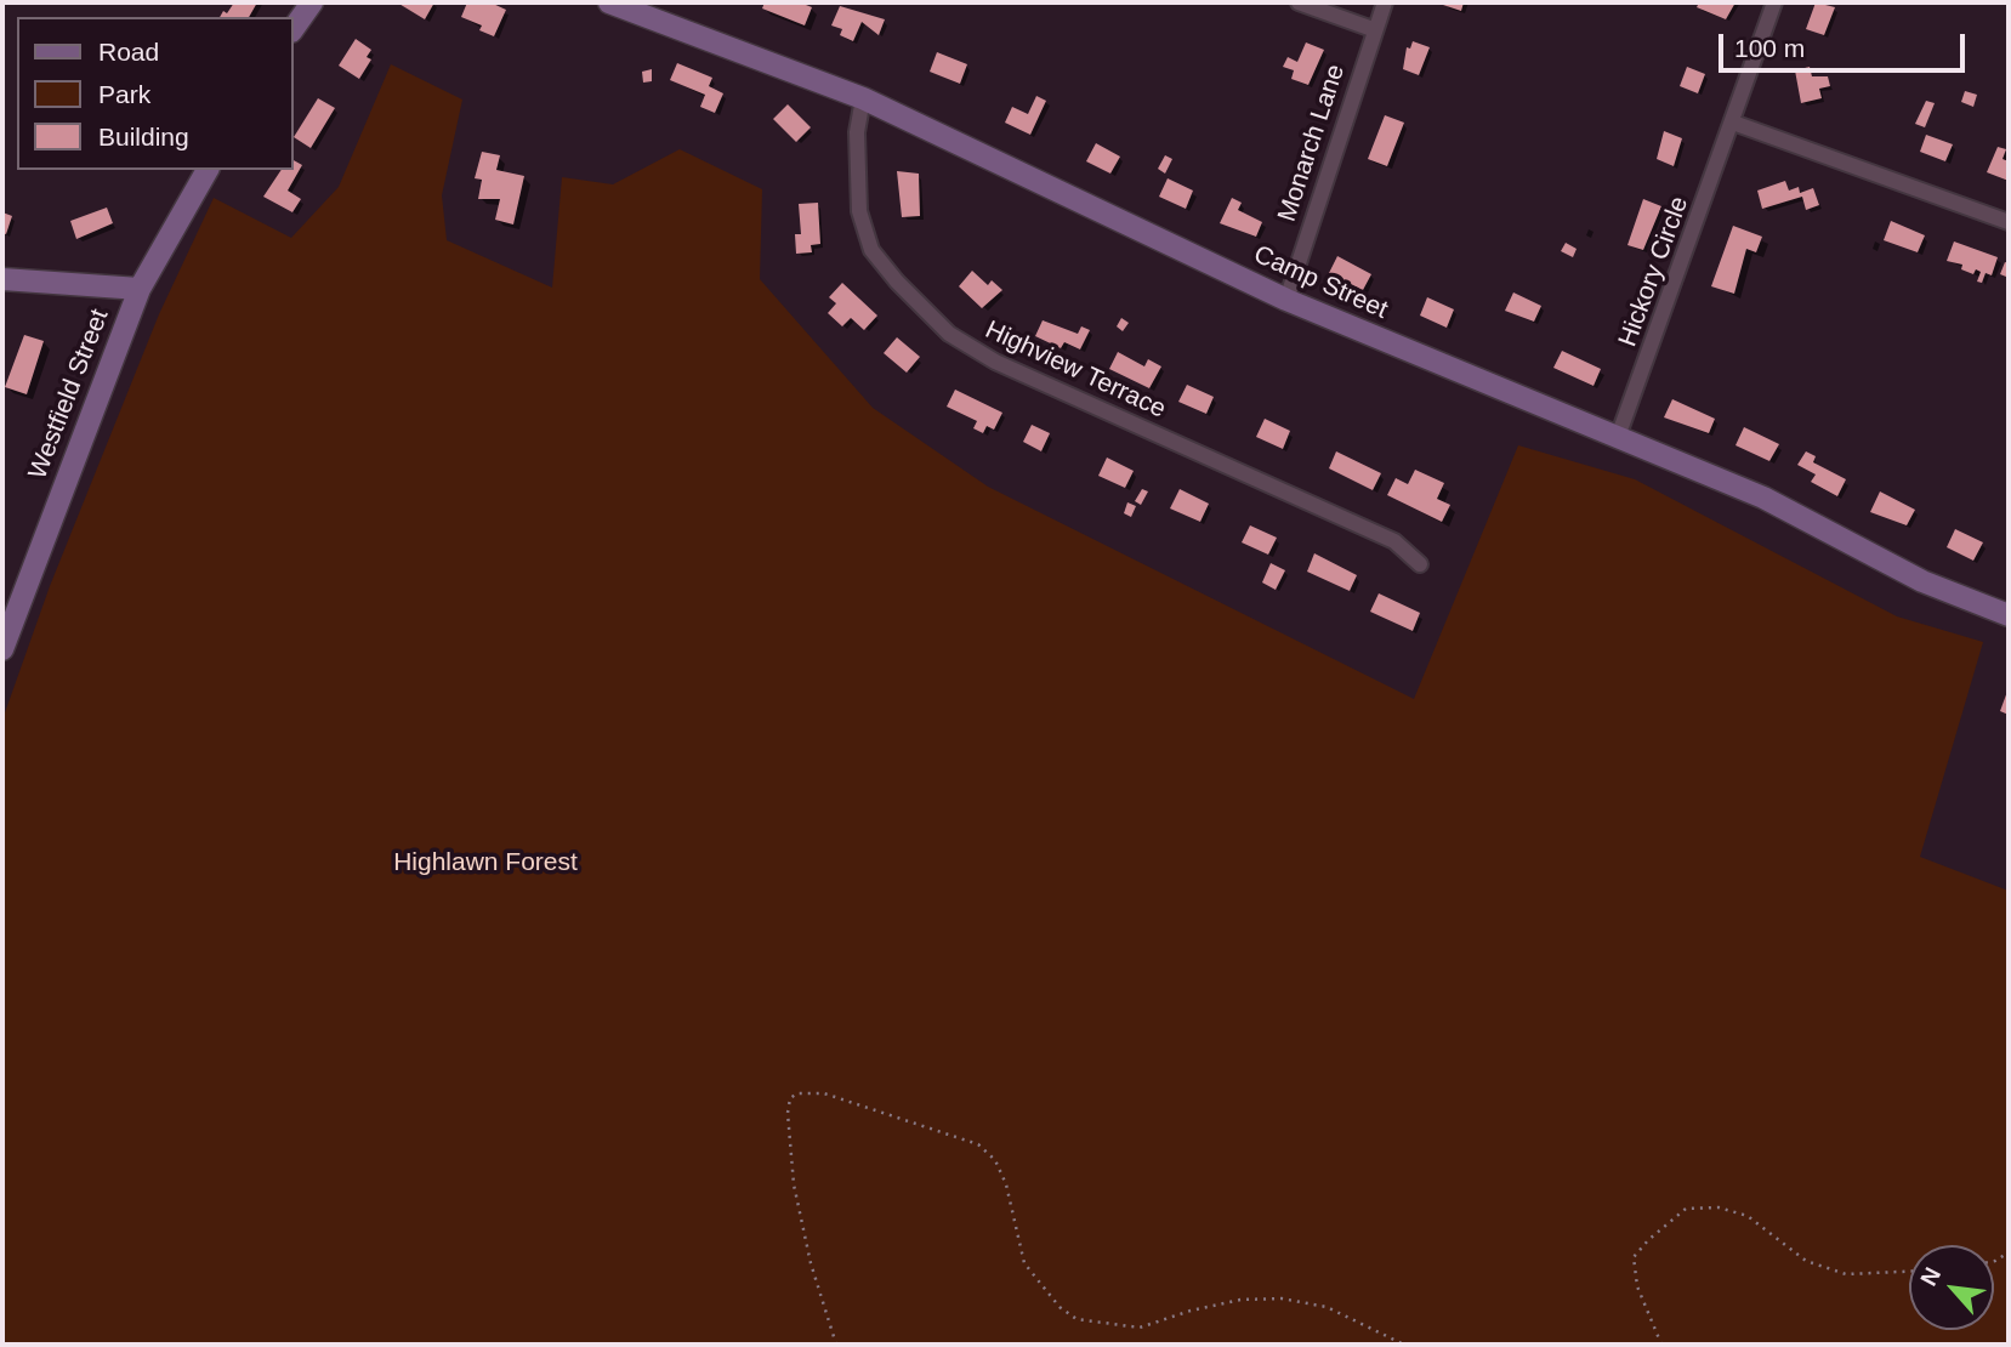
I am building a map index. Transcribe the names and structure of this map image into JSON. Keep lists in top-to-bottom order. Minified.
{"streets":{"street":["Monarch Lane","Hickory Circle","Camp Street","Highview Terrace","Westfield Street"]},"crossings":[["Monarch Lane","Camp Street"],["Hickory Circle","Camp Street"],["Camp Street","Highview Terrace"]],"parks":["Highlawn Forest"],"legend":["Road","Park","Building"],"scale_bar":"100 m","north":"top left"}
